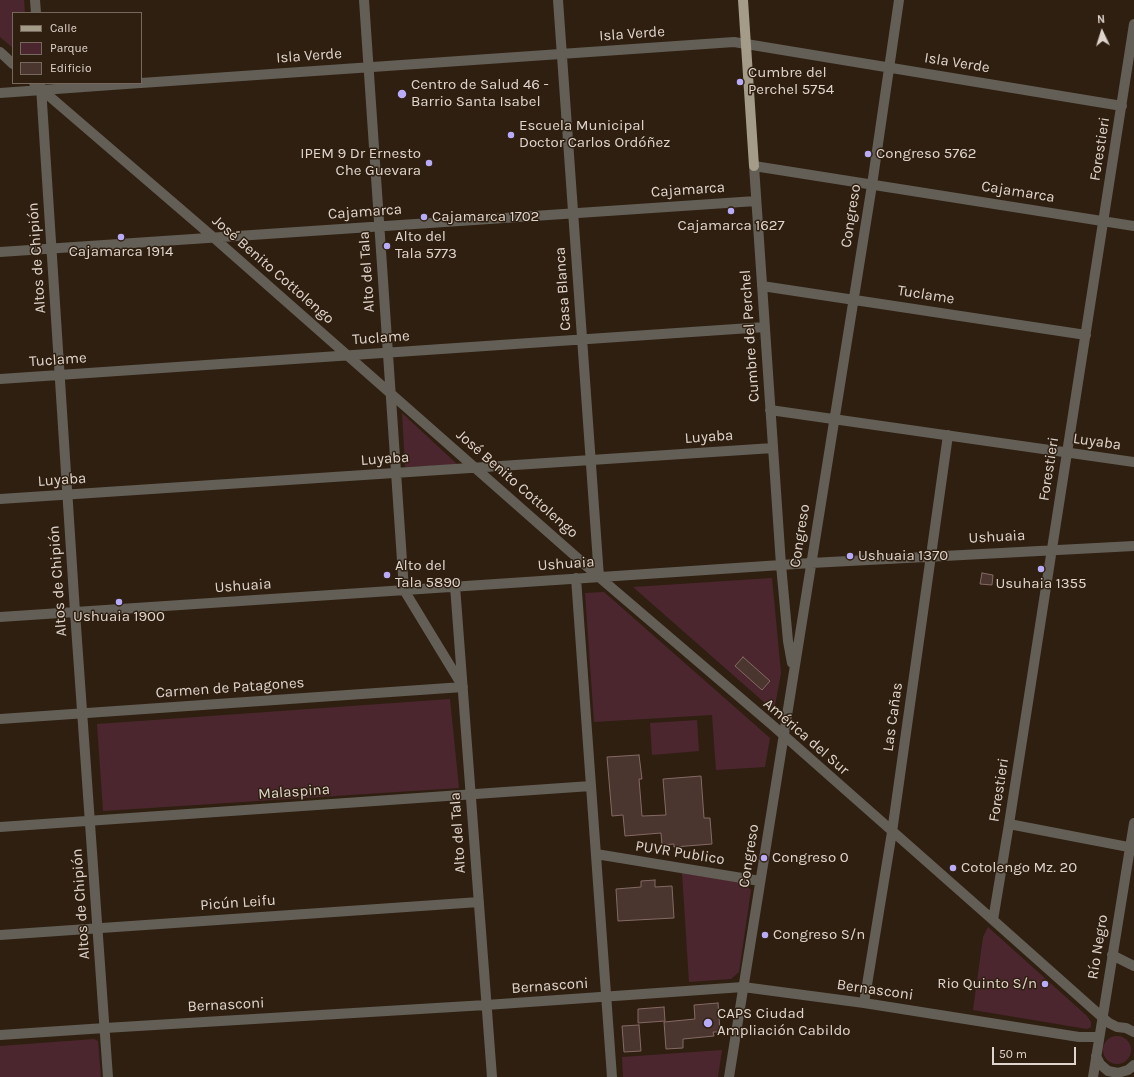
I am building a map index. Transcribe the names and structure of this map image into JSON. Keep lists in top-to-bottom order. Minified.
{"streets":{"main road":["Cumbre del Perchel"],"street":["Isla Verde","Forestieri","Cajamarca","Congreso","Altos de Chipión","José Benito Cottolengo","Alto del Tala","Casa Blanca","Tuclame","Luyaba","Ushuaia","Carmen de Patagones","Las Cañas","América del Sur","Malaspina","PUVR Publico","Picún Leifu","Río Negro","Bernasconi"]},"crossings":[["Isla Verde","Forestieri"],["Isla Verde","Congreso"],["Isla Verde","Altos de Chipión"],["Isla Verde","José Benito Cottolengo"],["Isla Verde","Alto del Tala"],["Isla Verde","Casa Blanca"],["Isla Verde","Cumbre del Perchel"],["Forestieri","Cajamarca"],["Forestieri","Tuclame"],["Forestieri","Luyaba"],["Forestieri","Ushuaia"],["Forestieri","América del Sur"],["Cajamarca","Congreso"],["Cajamarca","Altos de Chipión"],["Cajamarca","José Benito Cottolengo"],["Cajamarca","Alto del Tala"],["Cajamarca","Casa Blanca"],["Cajamarca","Cumbre del Perchel"],["Congreso","Tuclame"],["Congreso","Cumbre del Perchel"],["Congreso","Luyaba"],["Congreso","Ushuaia"],["Congreso","América del Sur"],["Congreso","PUVR Publico"],["Congreso","Bernasconi"],["Altos de Chipión","José Benito Cottolengo"],["Altos de Chipión","Tuclame"],["Altos de Chipión","Luyaba"],["Altos de Chipión","Ushuaia"],["Altos de Chipión","Carmen de Patagones"],["Altos de Chipión","Malaspina"],["Altos de Chipión","Picún Leifu"],["Altos de Chipión","Bernasconi"],["José Benito Cottolengo","Alto del Tala"],["José Benito Cottolengo","Casa Blanca"],["José Benito Cottolengo","Tuclame"],["José Benito Cottolengo","Luyaba"],["José Benito Cottolengo","Ushuaia"],["José Benito Cottolengo","América del Sur"],["Alto del Tala","Tuclame"],["Alto del Tala","Luyaba"],["Alto del Tala","Ushuaia"],["Alto del Tala","Carmen de Patagones"],["Alto del Tala","Malaspina"],["Alto del Tala","Picún Leifu"],["Alto del Tala","Bernasconi"],["Casa Blanca","Tuclame"],["Casa Blanca","Luyaba"],["Casa Blanca","Ushuaia"],["Casa Blanca","América del Sur"],["Tuclame","Cumbre del Perchel"],["Cumbre del Perchel","Luyaba"],["Cumbre del Perchel","Ushuaia"],["Luyaba","Las Cañas"],["Ushuaia","Las Cañas"],["Ushuaia","América del Sur"],["Las Cañas","América del Sur"],["Las Cañas","Bernasconi"],["América del Sur","Río Negro"],["Río Negro","Bernasconi"]],"places":["Cumbre del Perchel 5754","Centro de Salud 46 - Barrio Santa Isabel","Escuela Municipal Doctor Carlos Ordóñez","Congreso 5762","IPEM 9 Dr Ernesto Che Guevara","Cajamarca 1627","Cajamarca 1702","Cajamarca 1914","Alto del Tala 5773","Ushuaia 1370","Usuhaia 1355","Alto del Tala 5890","Ushuaia 1900","Congreso 0","Cotolengo Mz. 20","Congreso S/n","Rio Quinto S/n","CAPS Ciudad Ampliación Cabildo"],"legend":["Calle","Parque","Edificio"],"scale_bar":"50 m","north":"top"}
